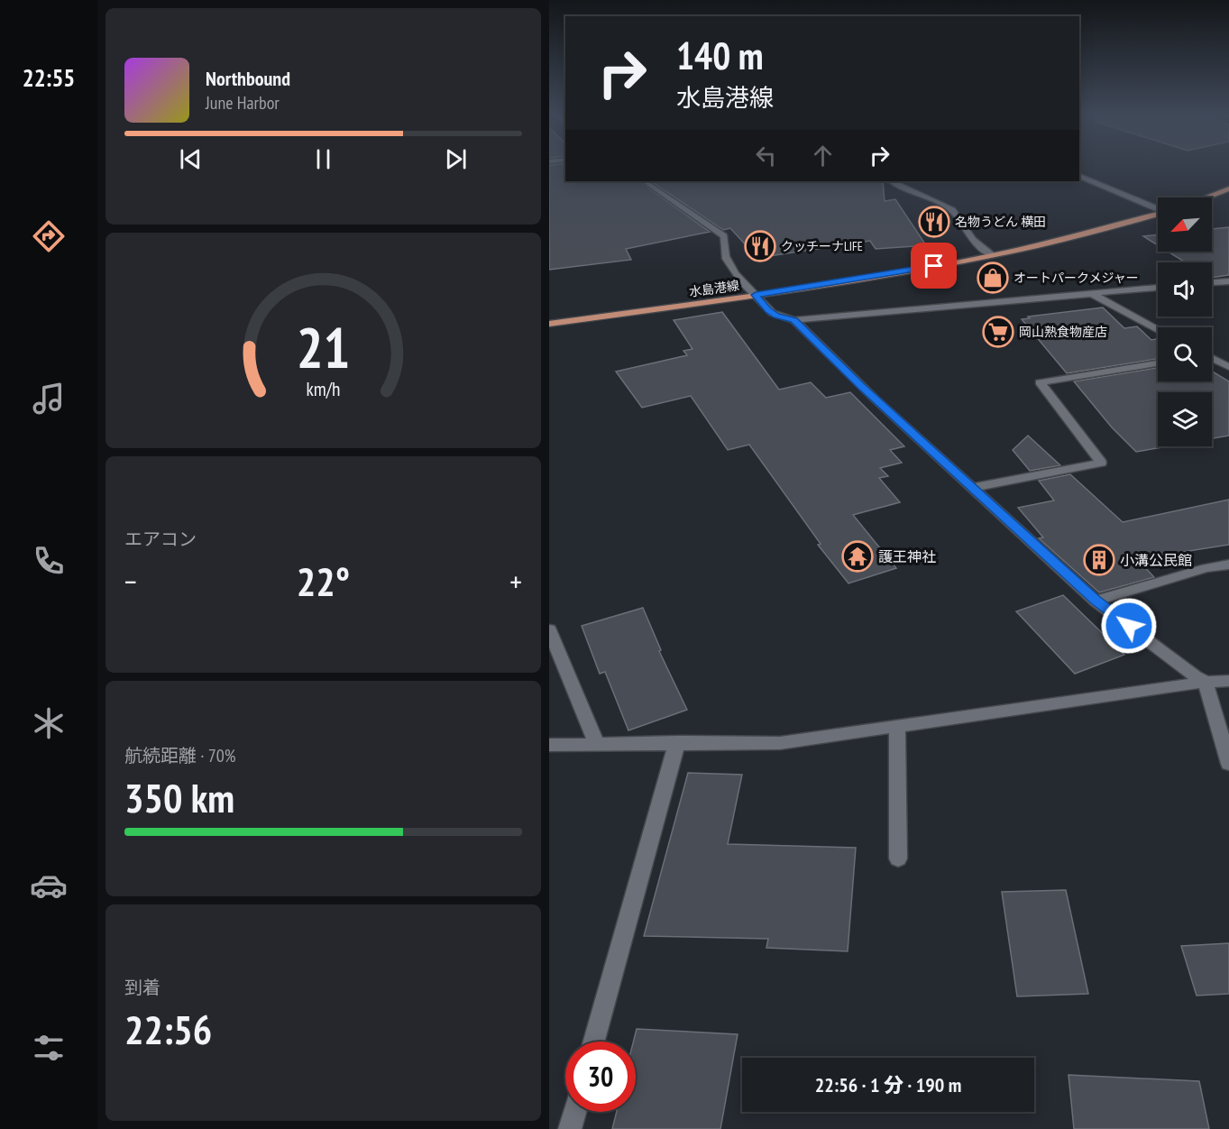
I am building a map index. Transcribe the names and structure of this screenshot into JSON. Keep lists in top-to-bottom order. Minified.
{"streets":{"main road":["水島港線"]},"places":{"restaurant":["名物うどん 横田","クッチーナLIFE"],"shop":["オートパークメジャー"],"supermarket":["岡山熟食物産店"],"temple":["護王神社"],"building":["小溝公民館"]},"north":"bottom left","page":{"tabs":"22:55","turn":["140 m","水島港線"],"song":["Northbound","June Harbor"],"tile":["エアコン",["航続距離 · 70%","350 km"],["到着","22:56"]],"heat":["−","22°","+"],"limit":"30","trip":"22:56 · 1 分 · 190 m","gauge":["21","km/h"]}}
